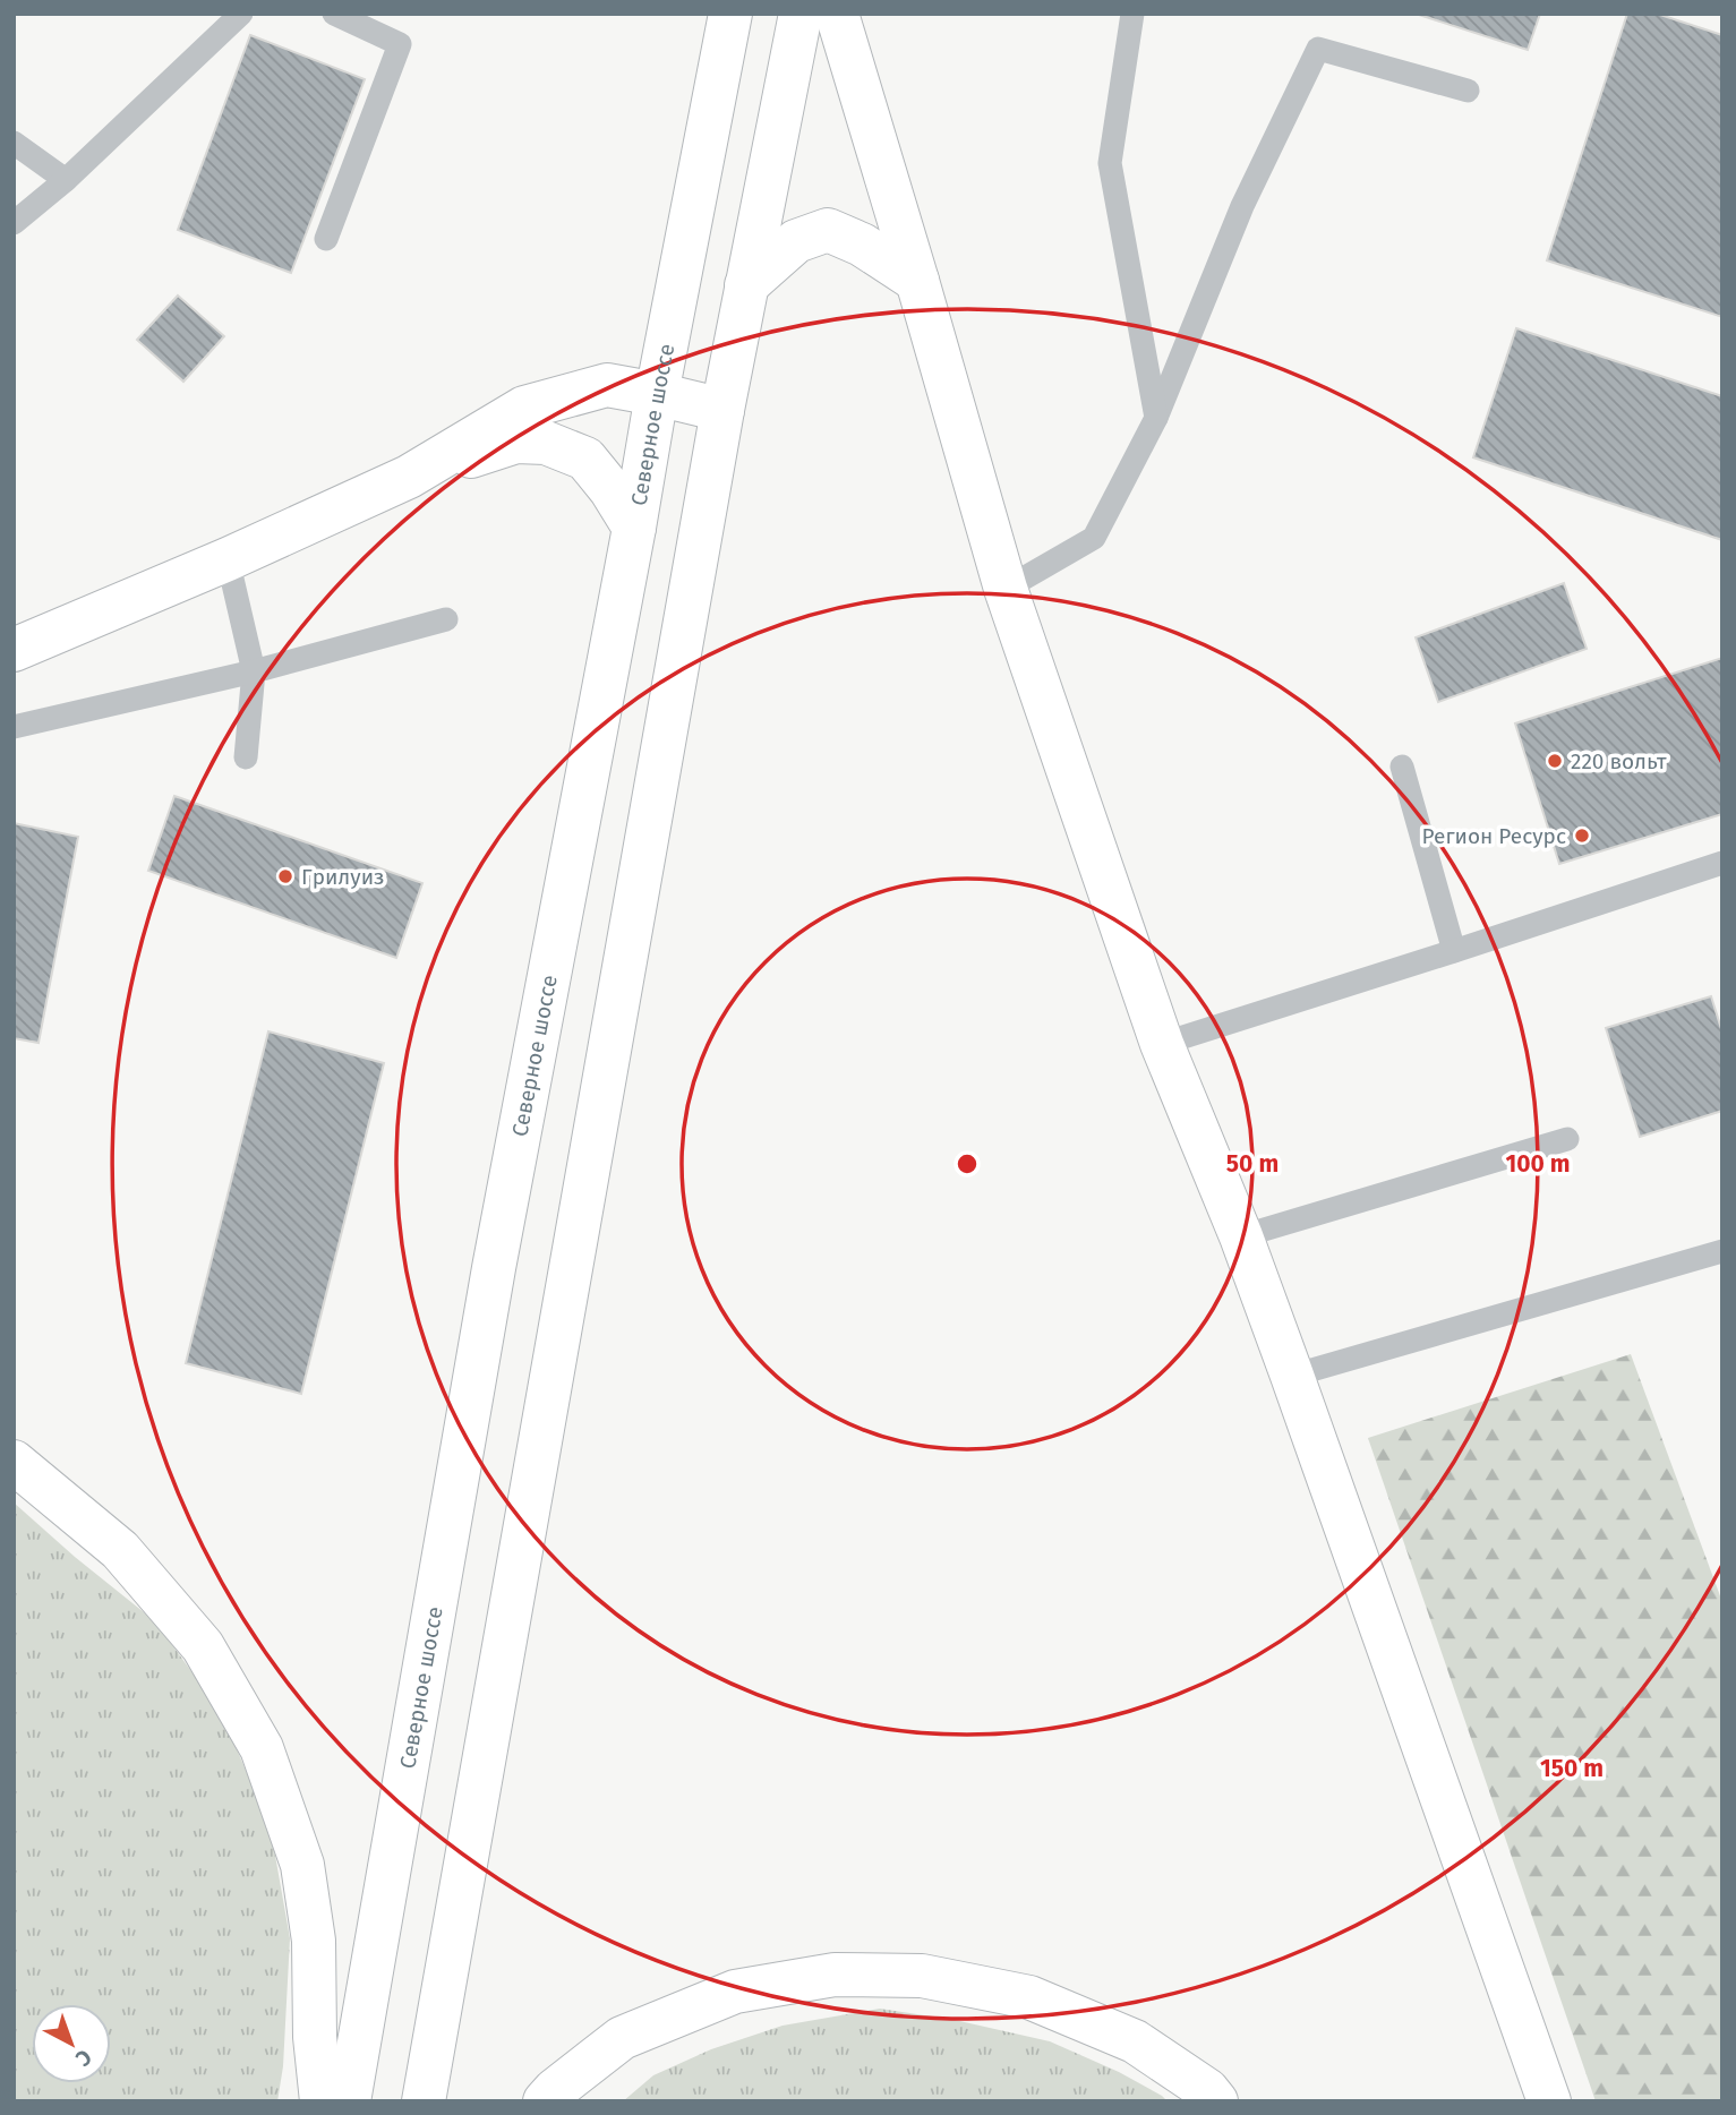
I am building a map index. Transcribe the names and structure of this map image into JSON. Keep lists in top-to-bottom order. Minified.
{"streets":{"main road":["Северное шоссе"]},"places":["220 вольт","Регион Ресурс","Грилуиз"],"north":"bottom right","rings":["50 m","100 m","150 m"]}
